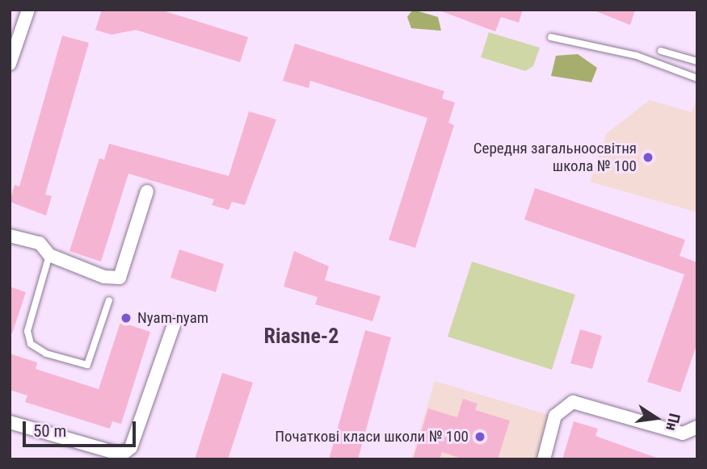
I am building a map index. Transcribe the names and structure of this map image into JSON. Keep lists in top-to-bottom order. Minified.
{"districts":["Riasne-2"],"places":["Середня загальноосвітня школа № 100","Nyam-nyam","Початкові класи школи № 100"],"scale_bar":"50 m","north":"right"}
